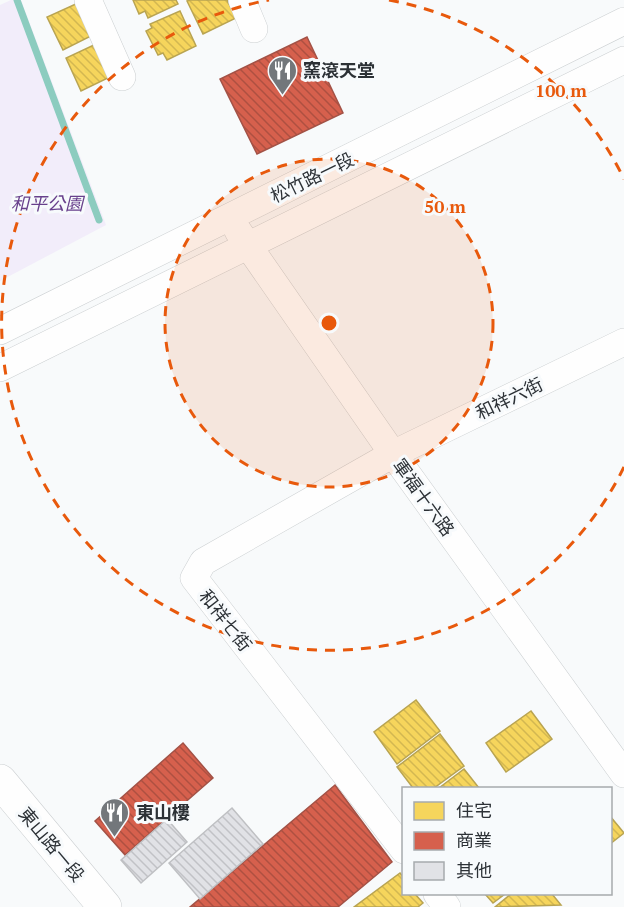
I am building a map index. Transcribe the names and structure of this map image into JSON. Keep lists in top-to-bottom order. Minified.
{"streets":{"main road":["東山路一段"],"street":["松竹路一段","和祥六街","軍福十六路","和祥七街"]},"crossings":[["松竹路一段","軍福十六路"],["和祥六街","軍福十六路"],["和祥六街","和祥七街"],["軍福十六路","和祥七街"]],"parks":["和平公園"],"places":{"restaurant":["窯滾天堂","東山樓"]},"legend":["住宅","商業","其他"],"rings":["100 m","50 m"]}
